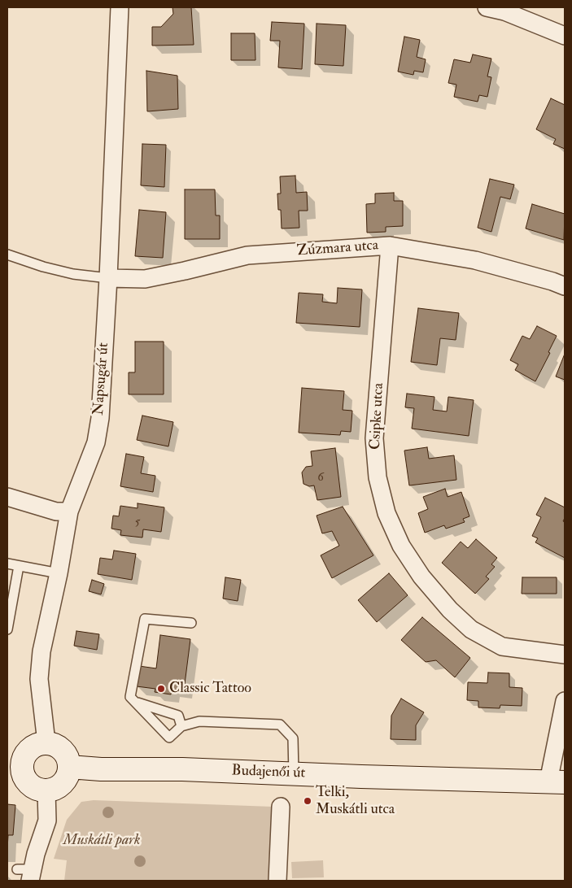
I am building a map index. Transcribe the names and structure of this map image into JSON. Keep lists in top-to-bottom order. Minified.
{"streets":{"main road":["Budajenői út"],"street":["Zúzmara utca","Napsugár út","Csipke utca"]},"crossings":[["Zúzmara utca","Napsugár út"],["Zúzmara utca","Csipke utca"],["Napsugár út","Budajenői út"]],"parks":["Muskátli park"],"places":["Classic Tattoo","Telki, Muskátli utca"],"house_numbers":["6","5"]}
